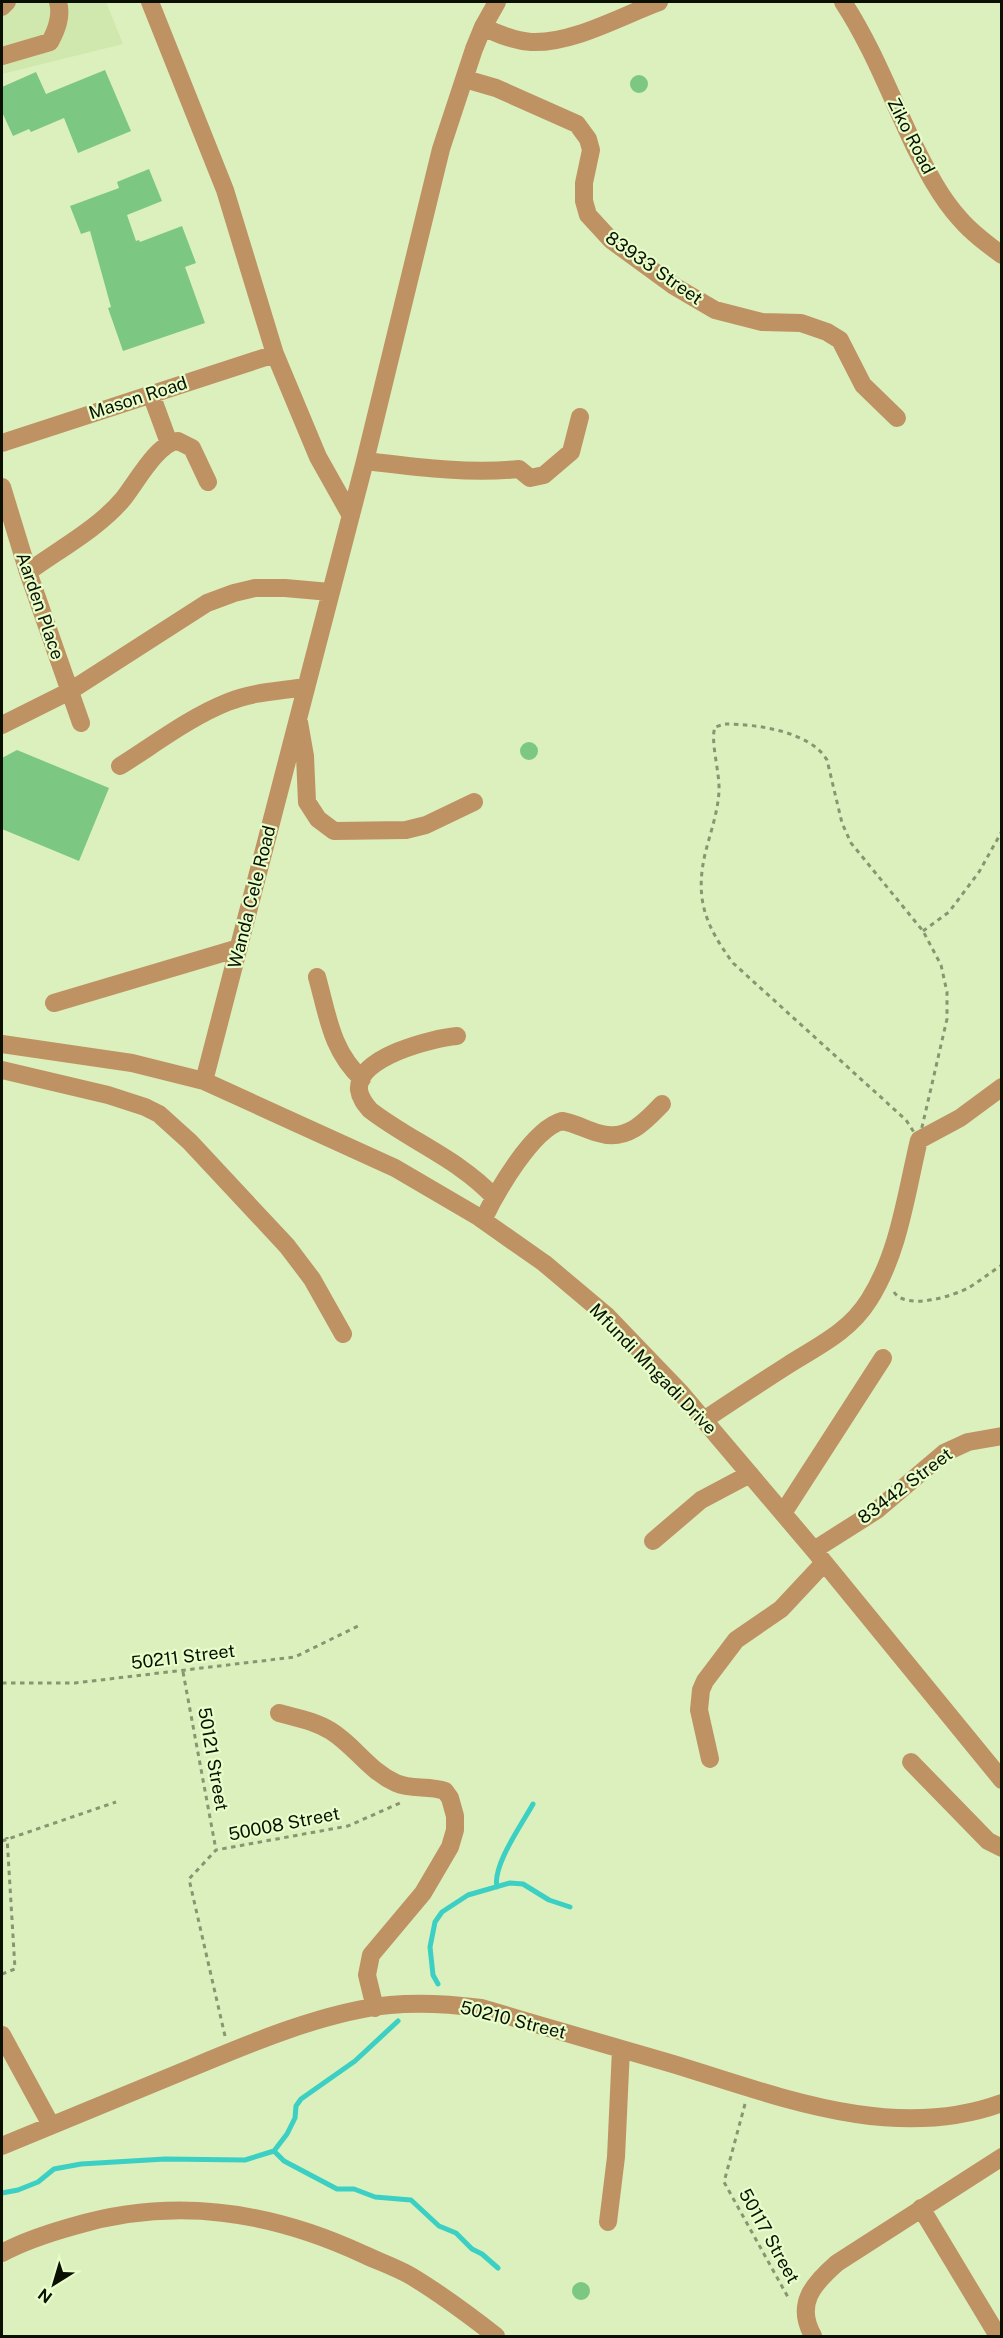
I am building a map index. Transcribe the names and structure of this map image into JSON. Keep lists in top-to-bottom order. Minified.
{"streets":{"street":["Ziko Road","83933 Street","Mason Road","Aarden Place","Wanda Cele Road","Mfundi Mngadi Drive","83442 Street","50210 Street"],"path":["50211 Street","50121 Street","50008 Street","50117 Street"]},"crossings":[["83933 Street","Wanda Cele Road"],["Wanda Cele Road","Mfundi Mngadi Drive"],["Mfundi Mngadi Drive","83442 Street"],["50211 Street","50121 Street"],["50121 Street","50008 Street"],["50008 Street","50210 Street"],["50210 Street","50117 Street"]],"north":"bottom left"}
